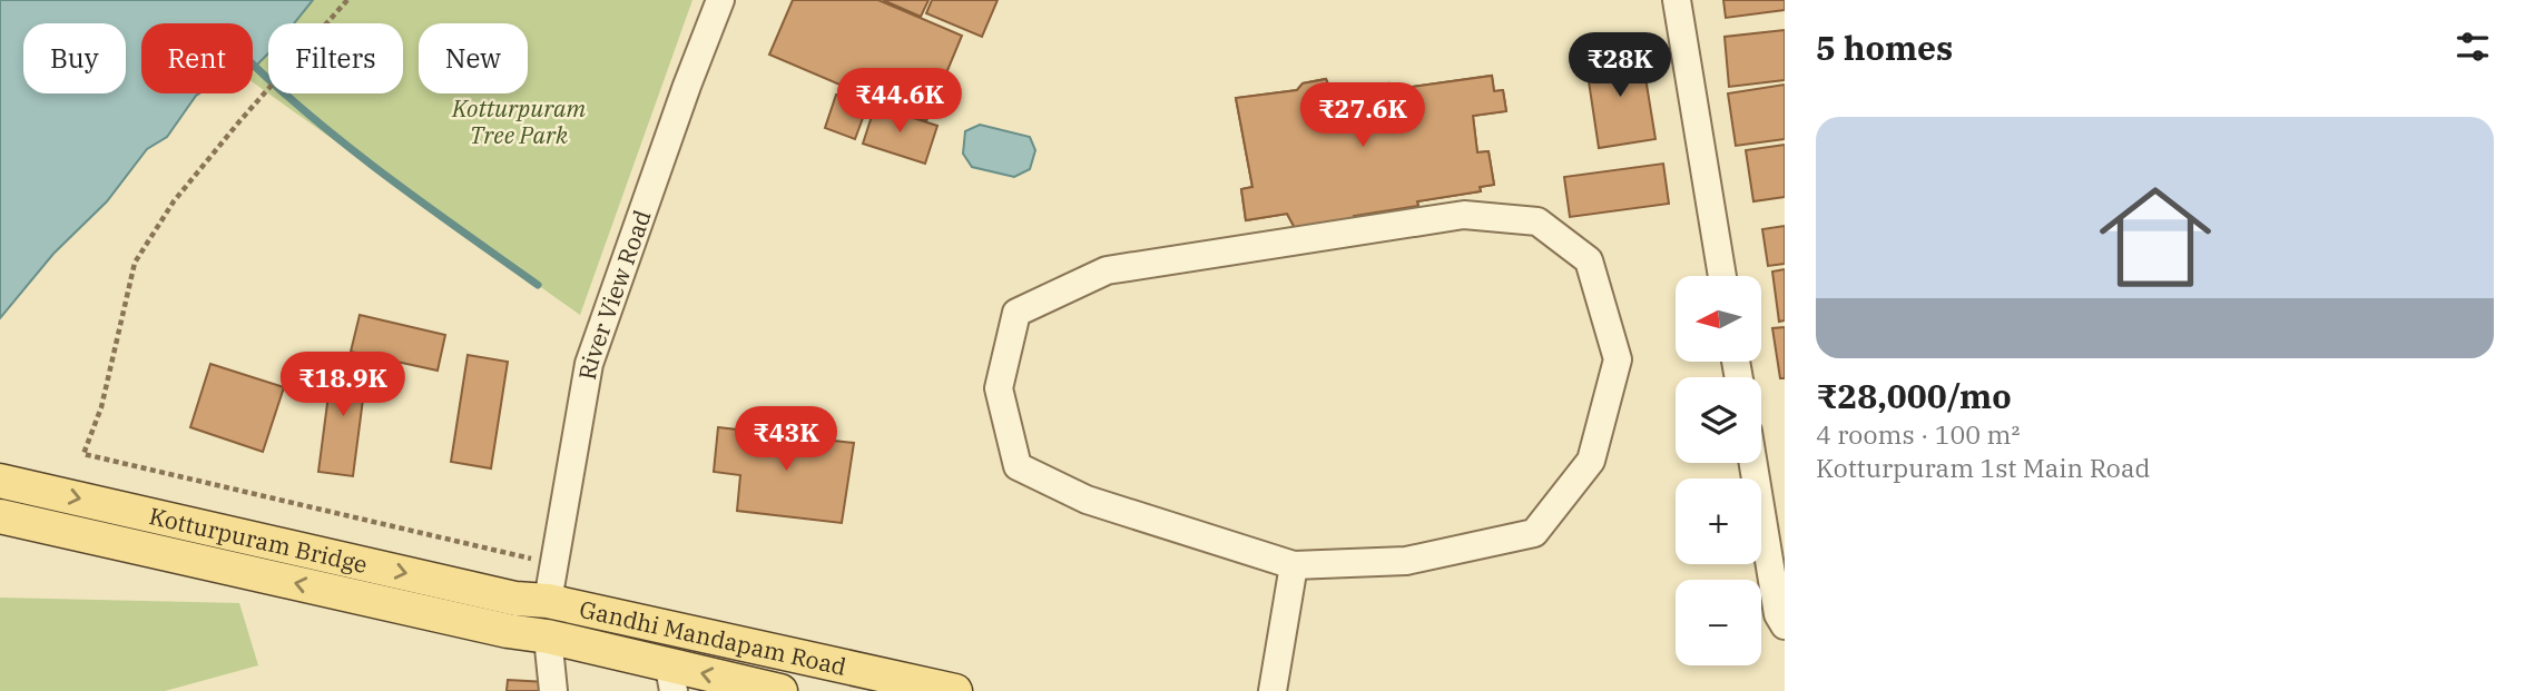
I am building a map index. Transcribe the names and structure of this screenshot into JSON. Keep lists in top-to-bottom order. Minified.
{"streets":{"main road":["Kotturpuram Bridge","Gandhi Mandapam Road"],"street":["River View Road"]},"crossings":[["River View Road","Gandhi Mandapam Road"],["Kotturpuram Bridge","Gandhi Mandapam Road"]],"parks":["Kotturpuram Tree Park"],"north":"left","page":{"heading":"5 homes","chip":["Buy","Rent","Filters","New"],"price":["₹28K","₹44.6K","₹27.6K","₹18.9K","₹43K"],"list":[{"name":"₹28,000/mo","note":"4 rooms · 100 m² · Kotturpuram 1st Main Road"}],"map_buttons":["+","−"]}}
